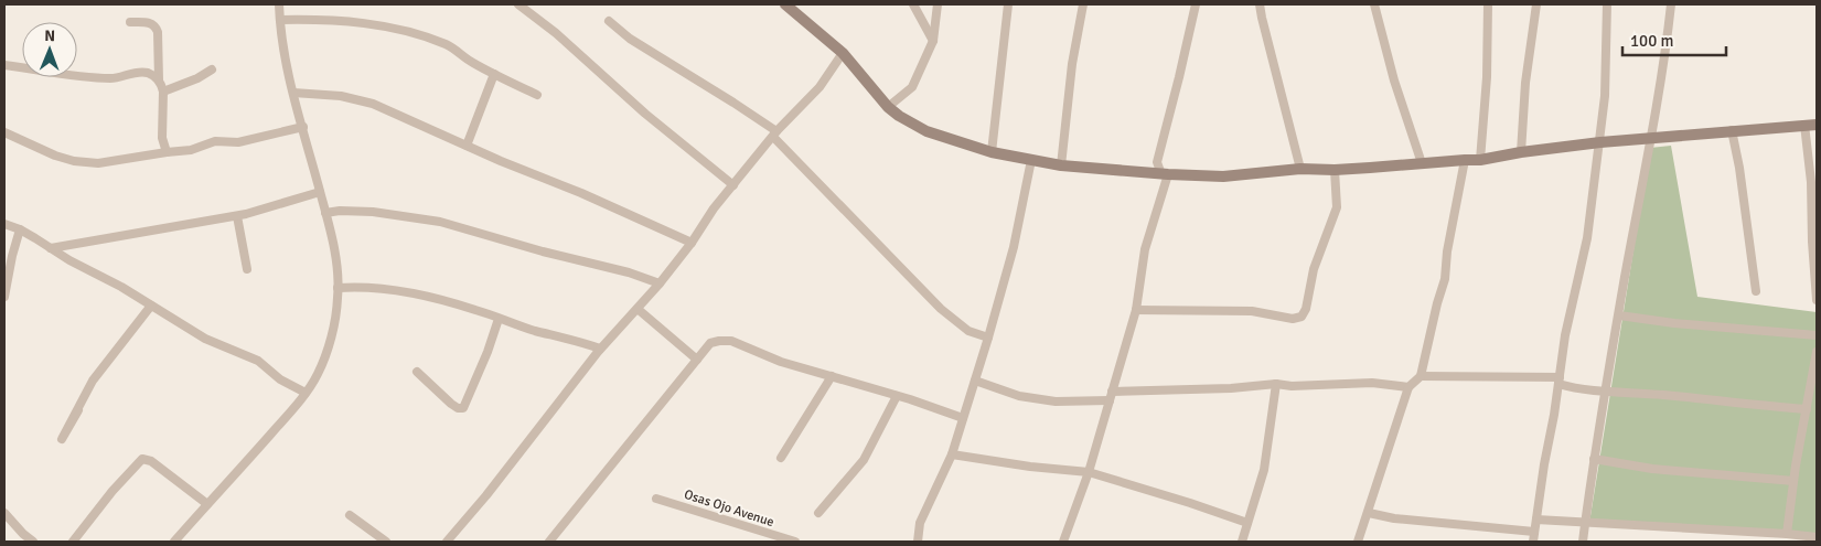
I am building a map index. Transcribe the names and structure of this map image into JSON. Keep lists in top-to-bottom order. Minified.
{"streets":{"street":["Osas Ojo Avenue"]},"scale_bar":"100 m","north":"top"}
